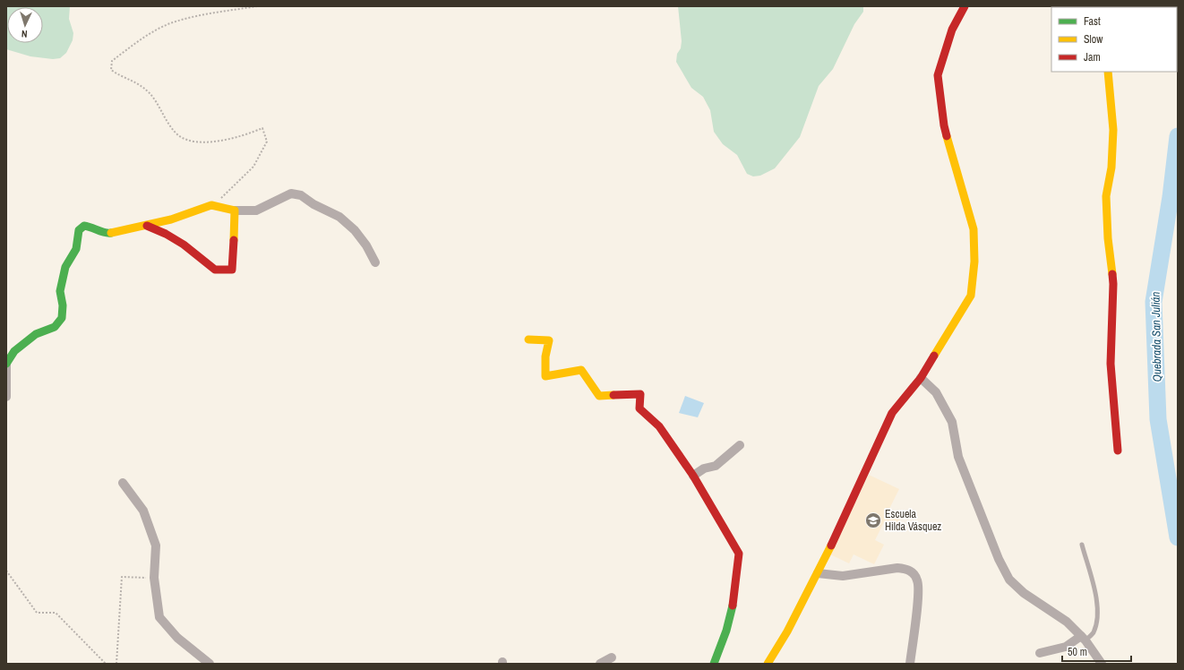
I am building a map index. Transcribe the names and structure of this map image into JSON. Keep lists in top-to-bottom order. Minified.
{"water":["Quebrada San Julián"],"places":{"school or university":["Escuela Hilda Vásquez"]},"legend":["Fast","Slow","Jam"],"scale_bar":"50 m","north":"bottom"}
